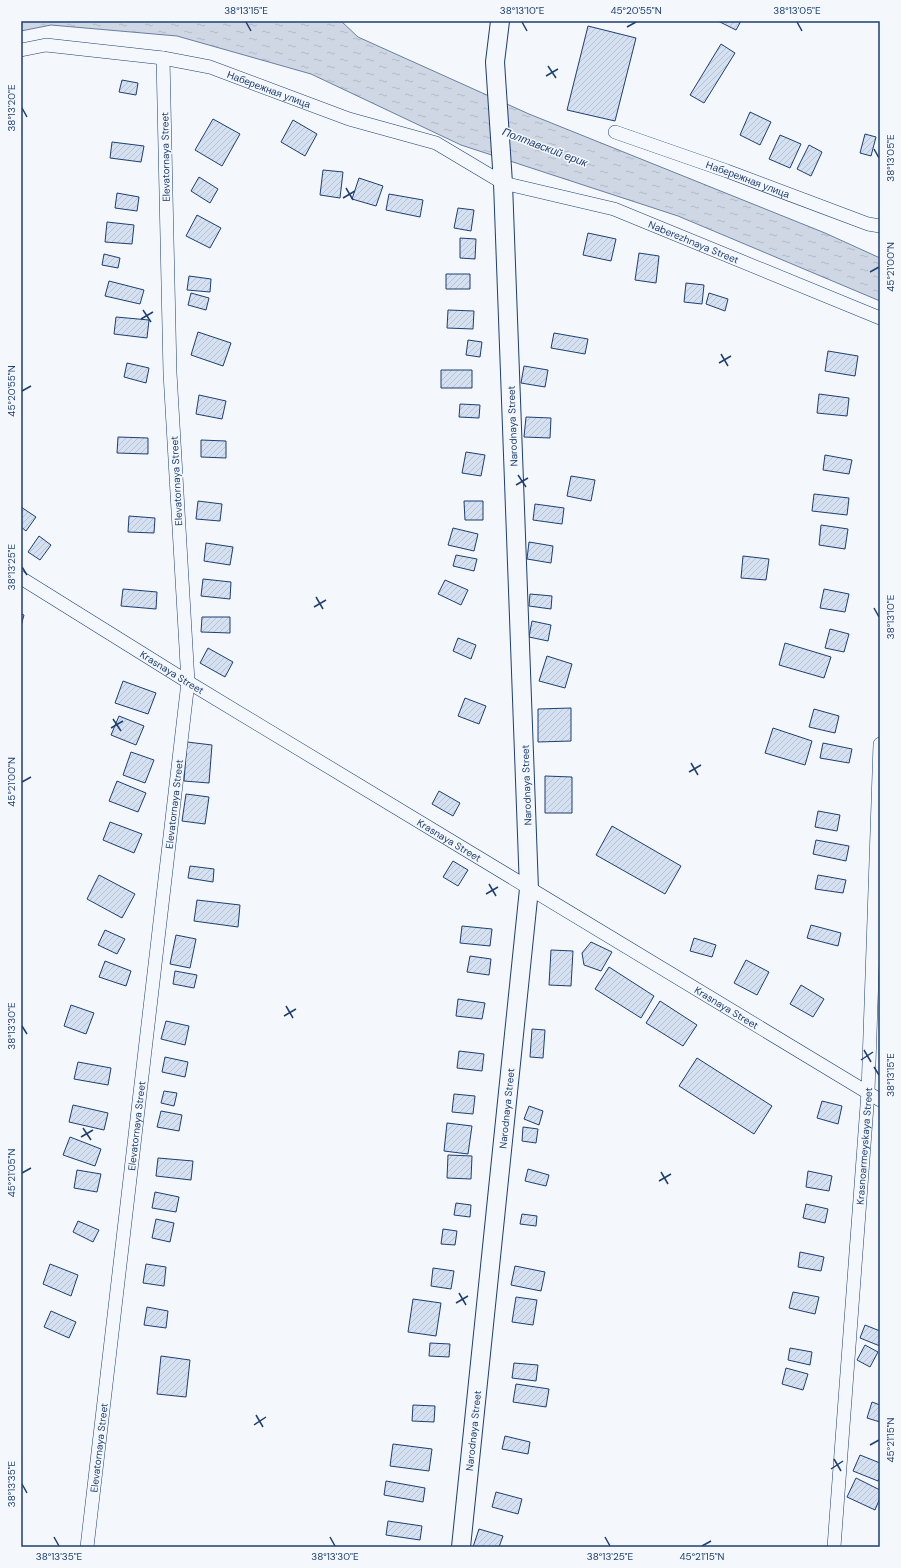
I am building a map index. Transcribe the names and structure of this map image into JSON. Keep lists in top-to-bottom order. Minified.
{"streets":{"main road":["Narodnaya Street"],"street":["Набережная улица","Elevatornaya Street","Naberezhnaya Street","Krasnaya Street","Krasnoarmeyskaya Street"]},"crossings":[["Набережная улица","Elevatornaya Street"],["Набережная улица","Naberezhnaya Street"],["Набережная улица","Narodnaya Street"],["Elevatornaya Street","Krasnaya Street"],["Naberezhnaya Street","Narodnaya Street"],["Narodnaya Street","Krasnaya Street"],["Krasnaya Street","Krasnoarmeyskaya Street"]],"water":["Полтавский ерик"],"coordinates":["38°13'15\"E","38°13'10\"E","45°20'55\"N","38°13'05\"E","38°13'20\"E","45°21'00\"N","38°13'25\"E","38°13'30\"E","45°21'05\"N","45°21'15\"N","38°13'35\"E"]}
